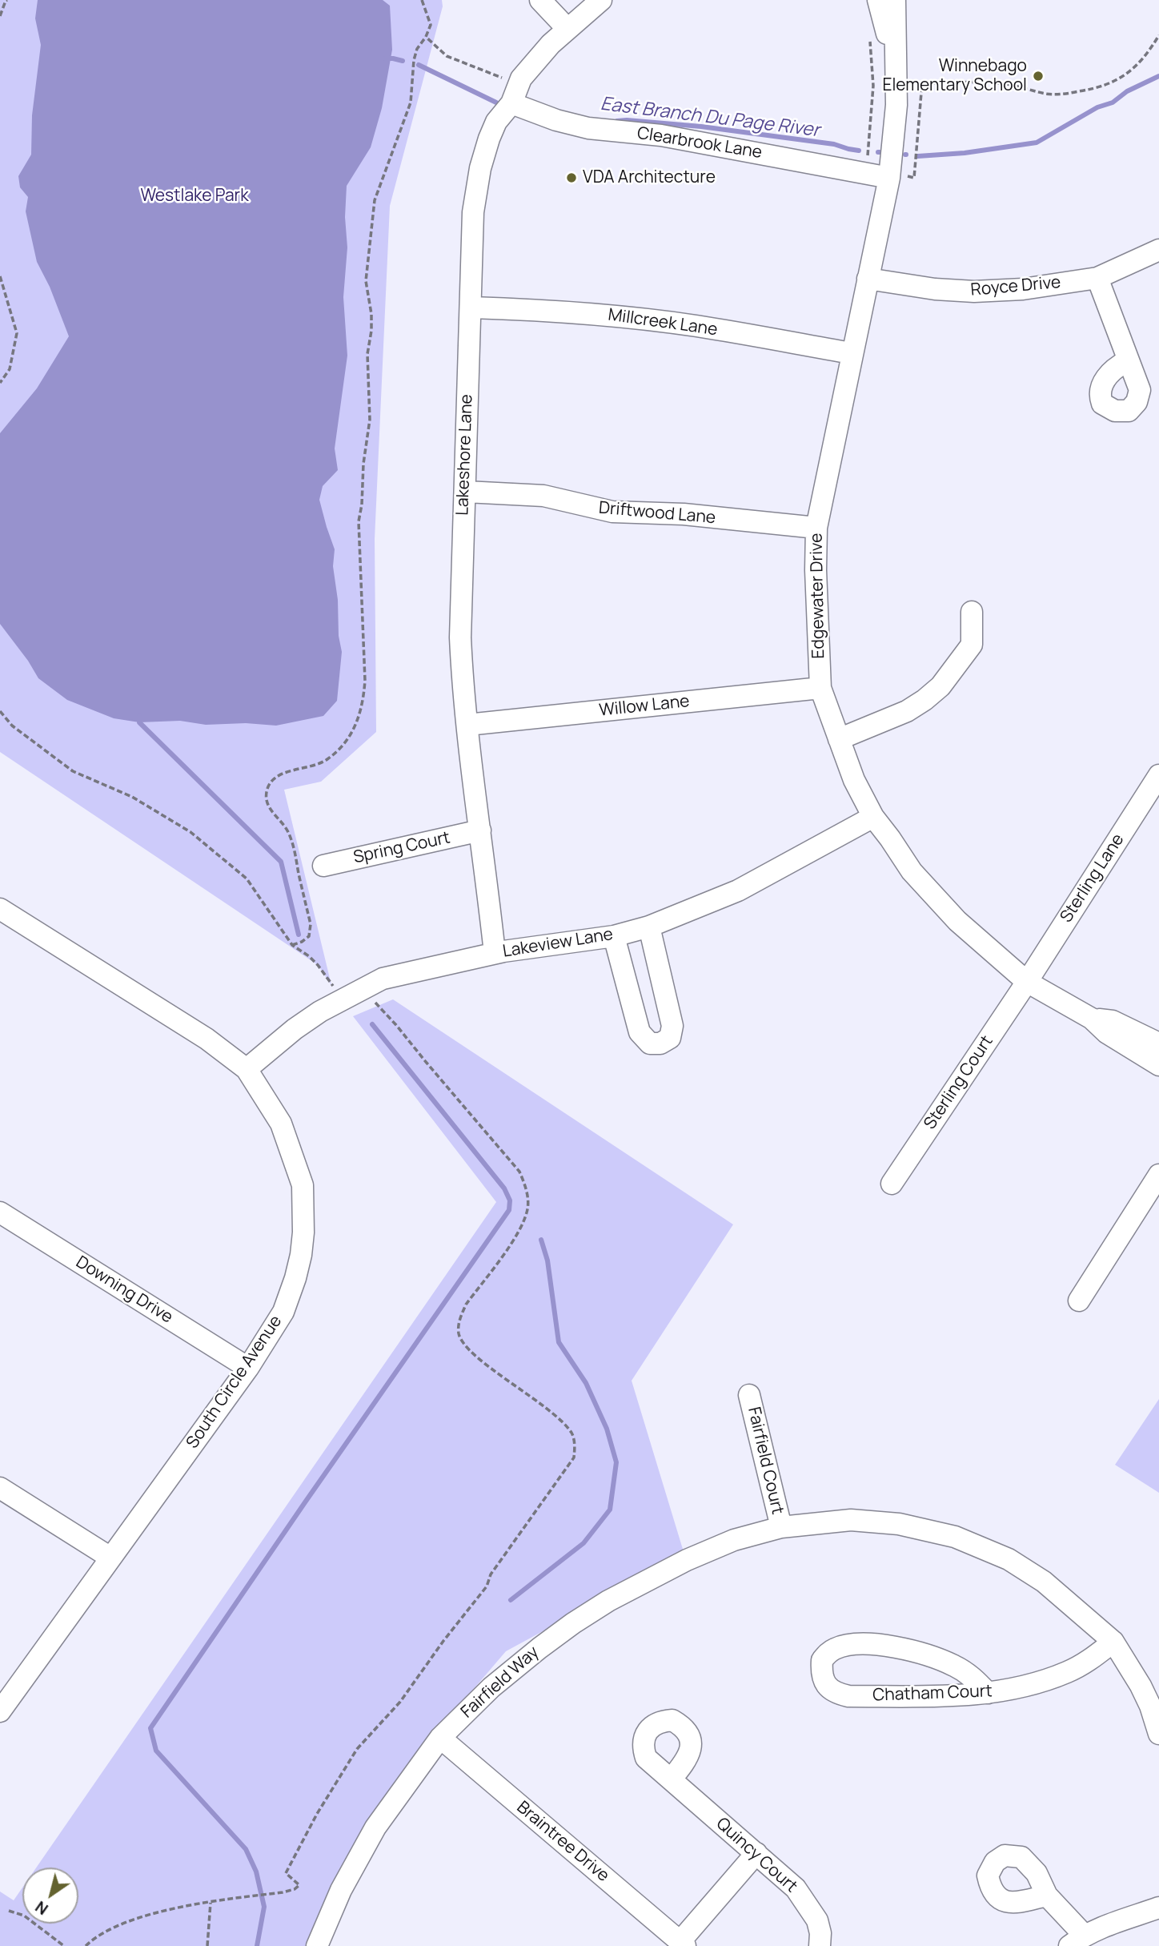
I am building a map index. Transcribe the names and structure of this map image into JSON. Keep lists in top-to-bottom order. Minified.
{"streets":{"street":["Clearbrook Lane","Royce Drive","Millcreek Lane","Lakeshore Lane","Driftwood Lane","Edgewater Drive","Willow Lane","Spring Court","Sterling Lane","Lakeview Lane","Sterling Court","Downing Drive","South Circle Avenue","Fairfield Court","Fairfield Way","Chatham Court","Braintree Drive","Quincy Court"]},"crossings":[["Clearbrook Lane","Lakeshore Lane"],["Clearbrook Lane","Edgewater Drive"],["Royce Drive","Edgewater Drive"],["Millcreek Lane","Lakeshore Lane"],["Millcreek Lane","Edgewater Drive"],["Lakeshore Lane","Driftwood Lane"],["Lakeshore Lane","Willow Lane"],["Lakeshore Lane","Spring Court"],["Lakeshore Lane","Lakeview Lane"],["Driftwood Lane","Edgewater Drive"],["Edgewater Drive","Willow Lane"],["Edgewater Drive","Sterling Lane"],["Edgewater Drive","Lakeview Lane"],["Edgewater Drive","Sterling Court"],["Sterling Lane","Sterling Court"],["Lakeview Lane","South Circle Avenue"],["Downing Drive","South Circle Avenue"],["Fairfield Court","Fairfield Way"],["Fairfield Way","Chatham Court"],["Fairfield Way","Braintree Drive"]],"water":["East Branch Du Page River"],"parks":["Westlake Park"],"places":["Winnebago Elementary School","VDA Architecture"],"north":"bottom left"}
